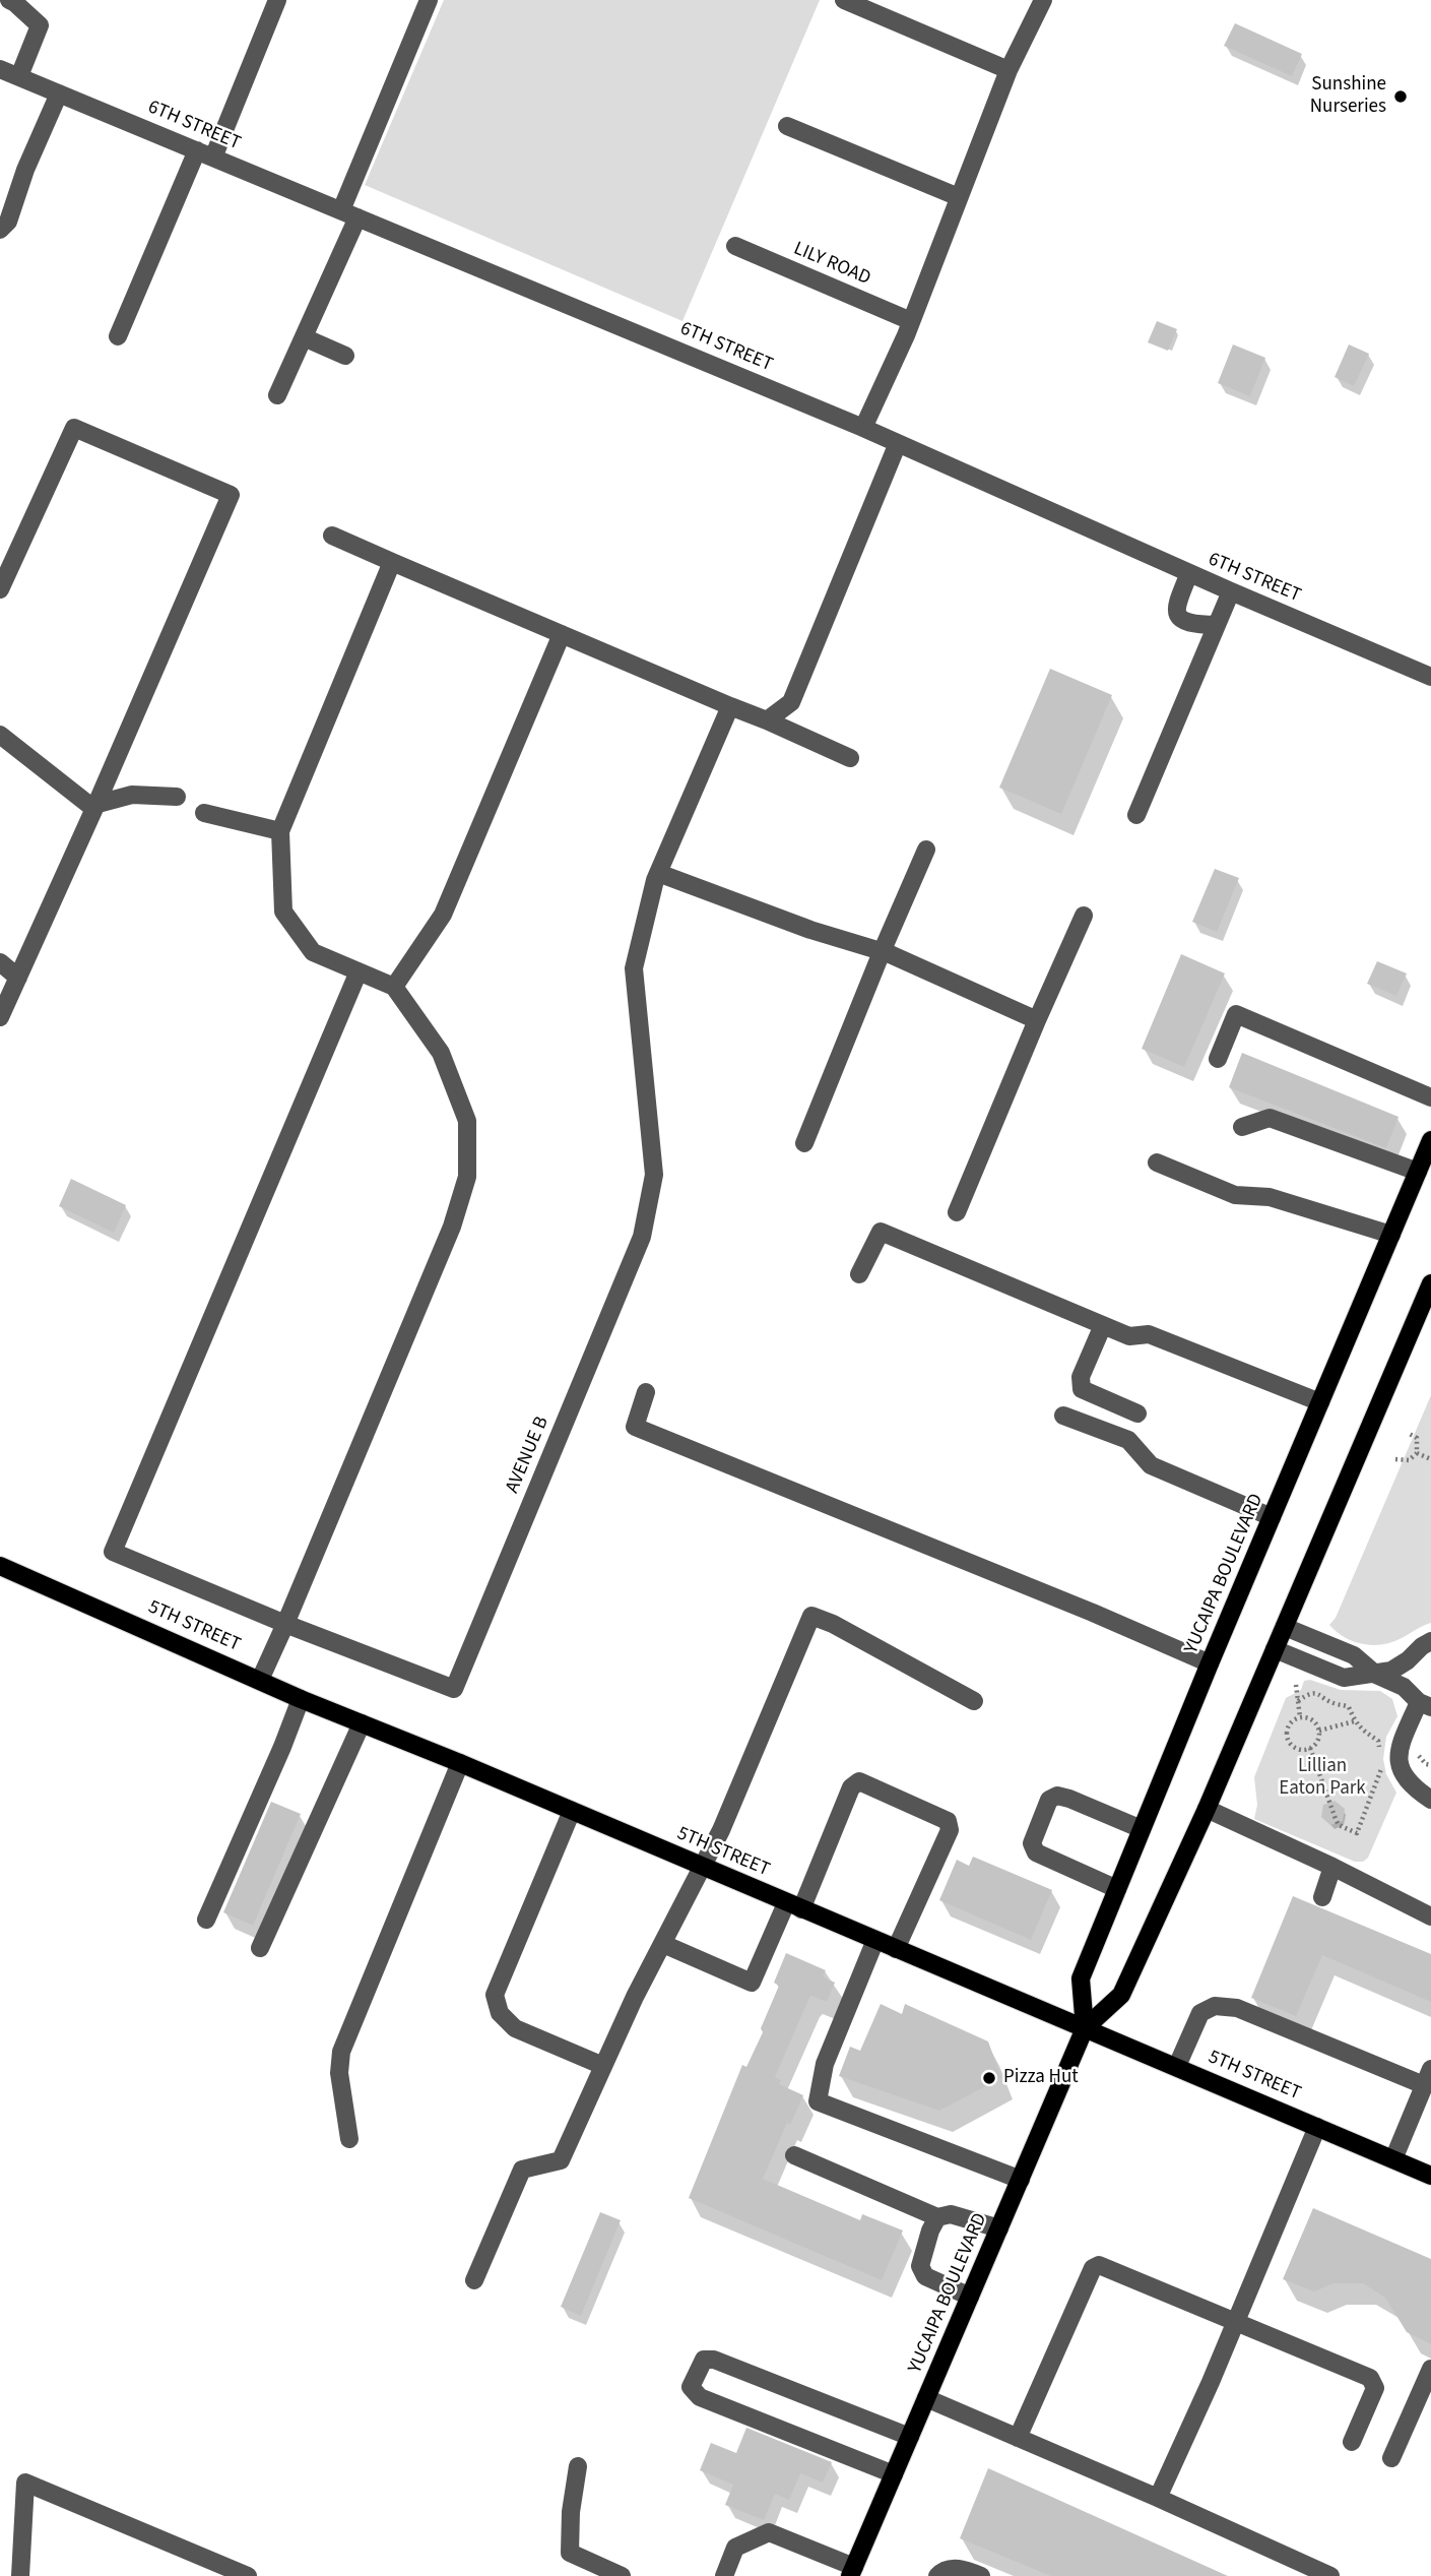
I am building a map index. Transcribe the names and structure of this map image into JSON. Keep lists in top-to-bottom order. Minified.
{"streets":{"main road":["YUCAIPA BOULEVARD","5TH STREET"],"street":["6TH STREET","LILY ROAD","AVENUE B"]},"crossings":[["YUCAIPA BOULEVARD","5TH STREET"]],"parks":["Lillian Eaton Park"],"places":["Sunshine Nurseries","Pizza Hut"]}
